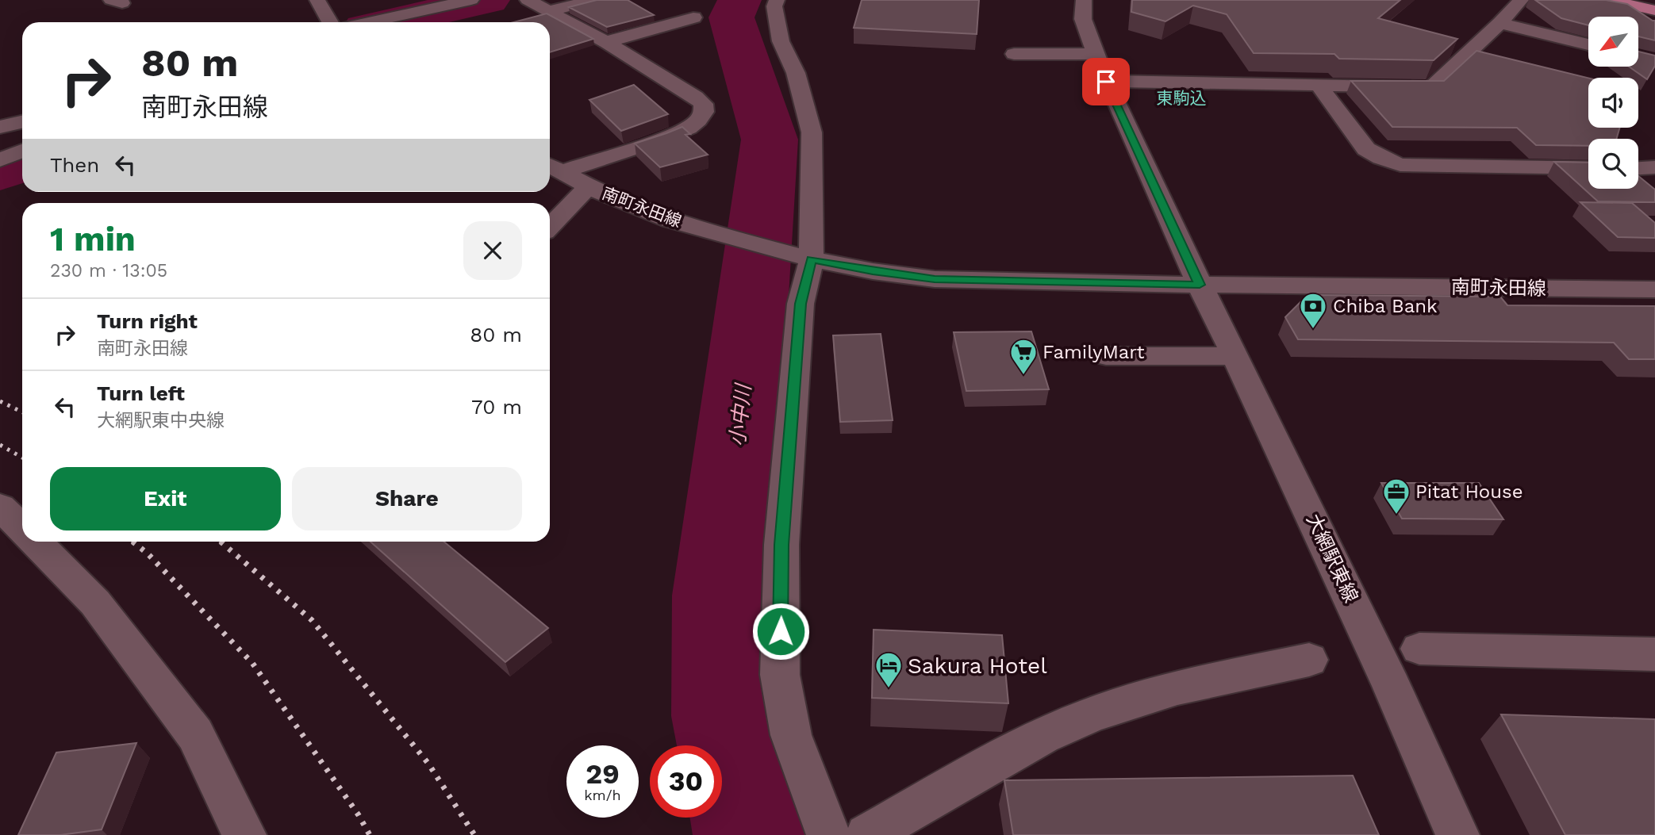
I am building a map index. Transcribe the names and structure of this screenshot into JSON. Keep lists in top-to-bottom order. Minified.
{"streets":{"street":["南町永田線","大網駅東線"]},"crossings":[["南町永田線","大網駅東線"]],"districts":["東駒込"],"water":["小中川"],"places":{"bank":["Chiba Bank"],"supermarket":["FamilyMart"],"office":["Pitat House"],"hotel":["Sakura Hotel"]},"north":"bottom left","page":{"turn":["80 m","南町永田線"],"then":"Then","heading":["1 min","230 m · 13:05"],"list":[{"name":"Turn right","note":"南町永田線","value":"80 m"},{"name":"Turn left","note":"大網駅東中央線","value":"70 m"}],"buttons":["Exit","Share"],"speed":"29 km/h","limit":"30"}}
